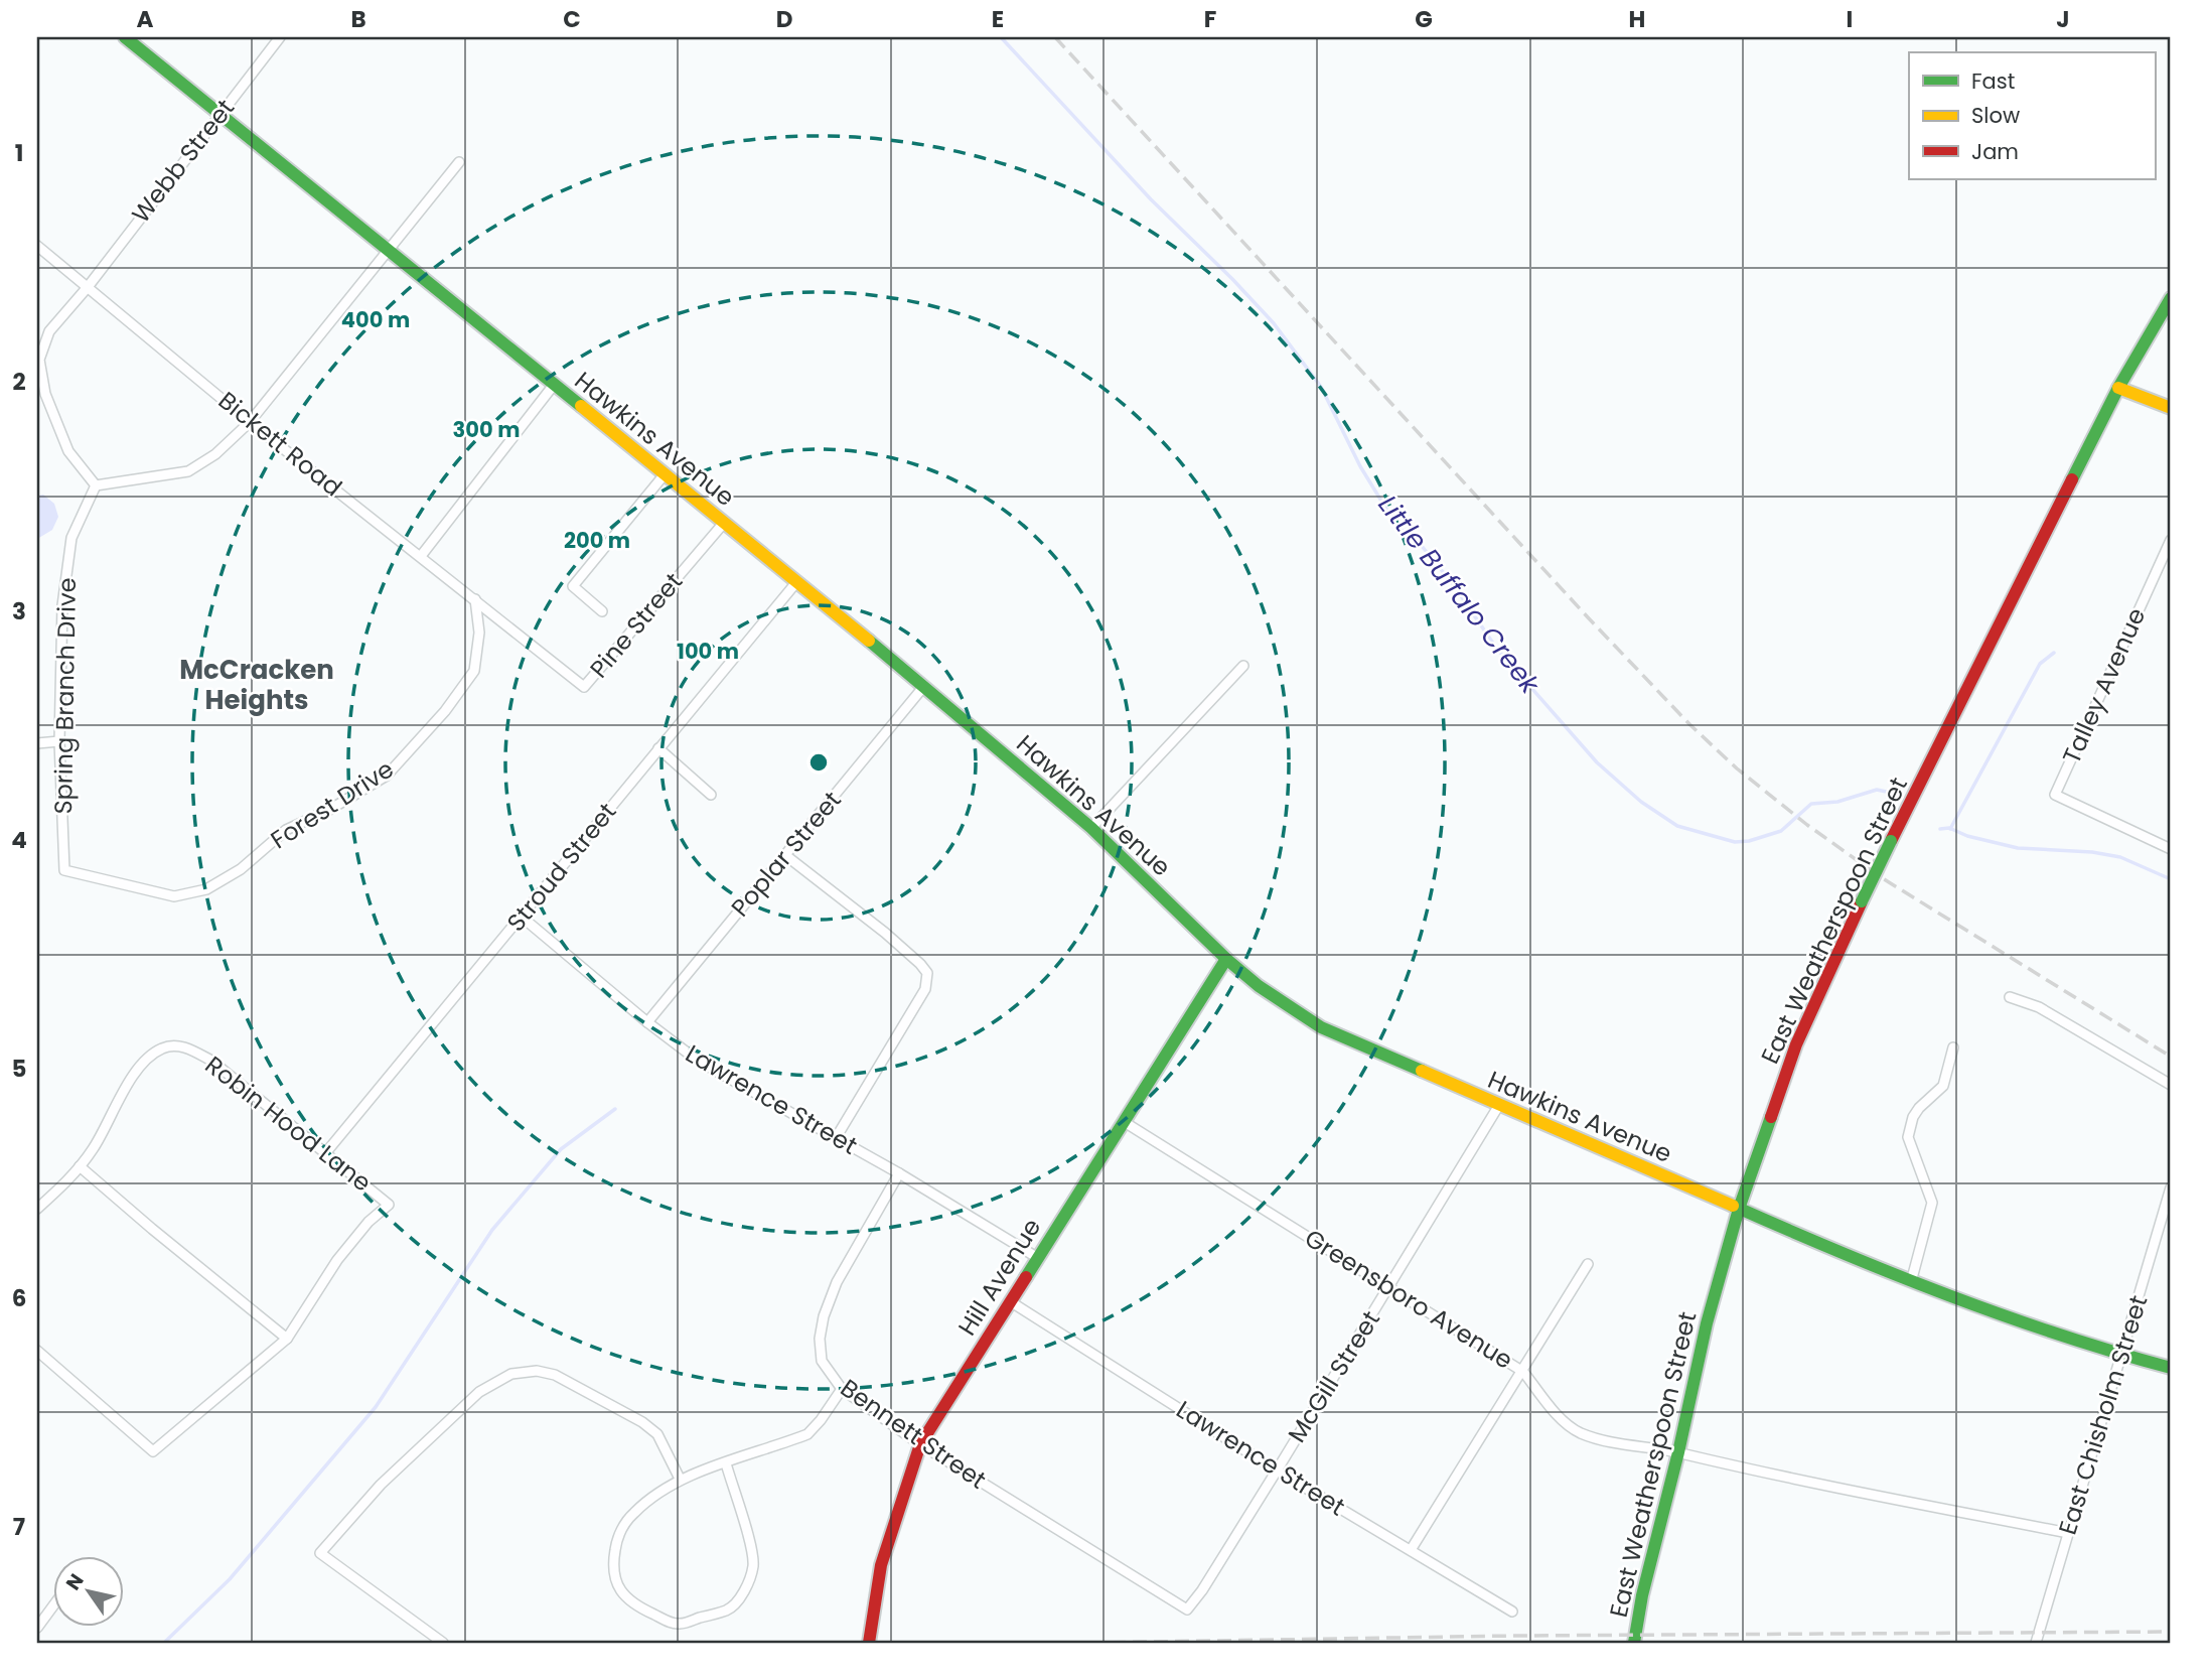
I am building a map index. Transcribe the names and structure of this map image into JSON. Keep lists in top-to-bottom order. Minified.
{"streets":{"main road":["Hawkins Avenue","East Weatherspoon Street","Hill Avenue"],"street":["Webb Street","Bickett Road","Pine Street","Talley Avenue","Spring Branch Drive","Forest Drive","Poplar Street","Stroud Street","Lawrence Street","Robin Hood Lane","Greensboro Avenue","McGill Street","East Chisholm Street","Bennett Street"]},"crossings":[["Webb Street","Hawkins Avenue"],["Webb Street","Bickett Road"],["Webb Street","Spring Branch Drive"],["Hawkins Avenue","Pine Street"],["Hawkins Avenue","Poplar Street"],["Hawkins Avenue","Stroud Street"],["Hawkins Avenue","East Weatherspoon Street"],["Hawkins Avenue","Hill Avenue"],["Hawkins Avenue","McGill Street"],["Hawkins Avenue","East Chisholm Street"],["Bickett Road","Pine Street"],["Bickett Road","Forest Drive"],["Pine Street","Forest Drive"],["Spring Branch Drive","Forest Drive"],["Poplar Street","Lawrence Street"],["Stroud Street","Lawrence Street"],["Stroud Street","Robin Hood Lane"],["East Weatherspoon Street","Greensboro Avenue"],["Lawrence Street","Hill Avenue"],["Lawrence Street","McGill Street"],["Lawrence Street","Bennett Street"],["Hill Avenue","Greensboro Avenue"],["Hill Avenue","Bennett Street"],["Greensboro Avenue","McGill Street"],["Greensboro Avenue","East Chisholm Street"],["McGill Street","Bennett Street"]],"districts":["McCracken Heights"],"water":["Little Buffalo Creek"],"legend":["Fast","Slow","Jam"],"north":"top left","grid":{"columns":["A","B","C","D","E","F","G","H","I","J"],"rows":["1","2","3","4","5","6","7"]},"rings":["400 m","300 m","200 m","100 m"]}
